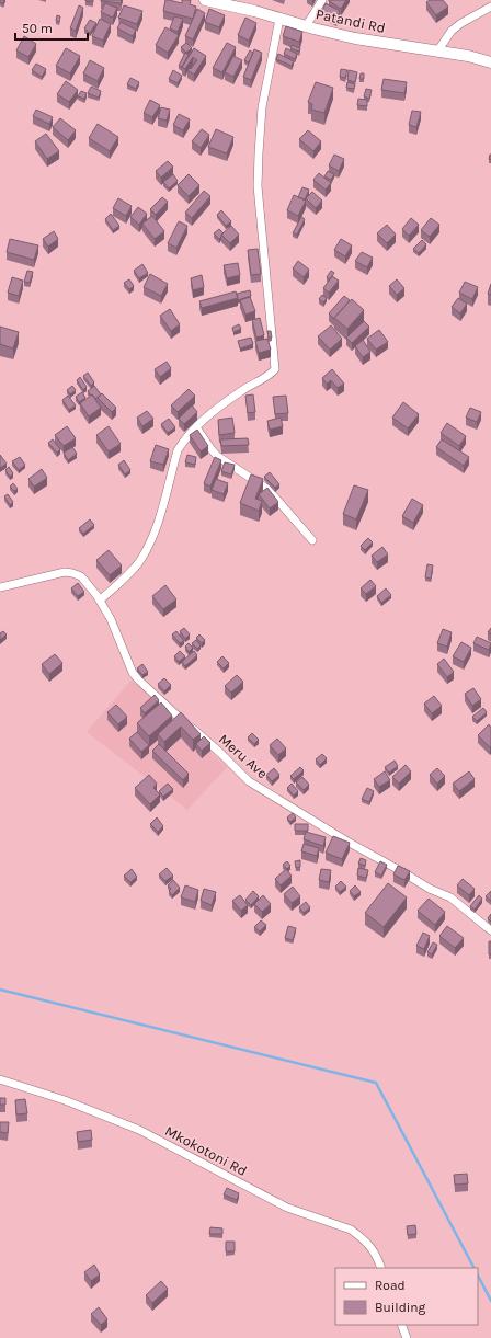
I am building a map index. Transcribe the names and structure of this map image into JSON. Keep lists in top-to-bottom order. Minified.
{"streets":{"street":["Patandi Rd","Meru Ave","Mkokotoni Rd"]},"legend":["Road","Building"],"scale_bar":"50 m"}
